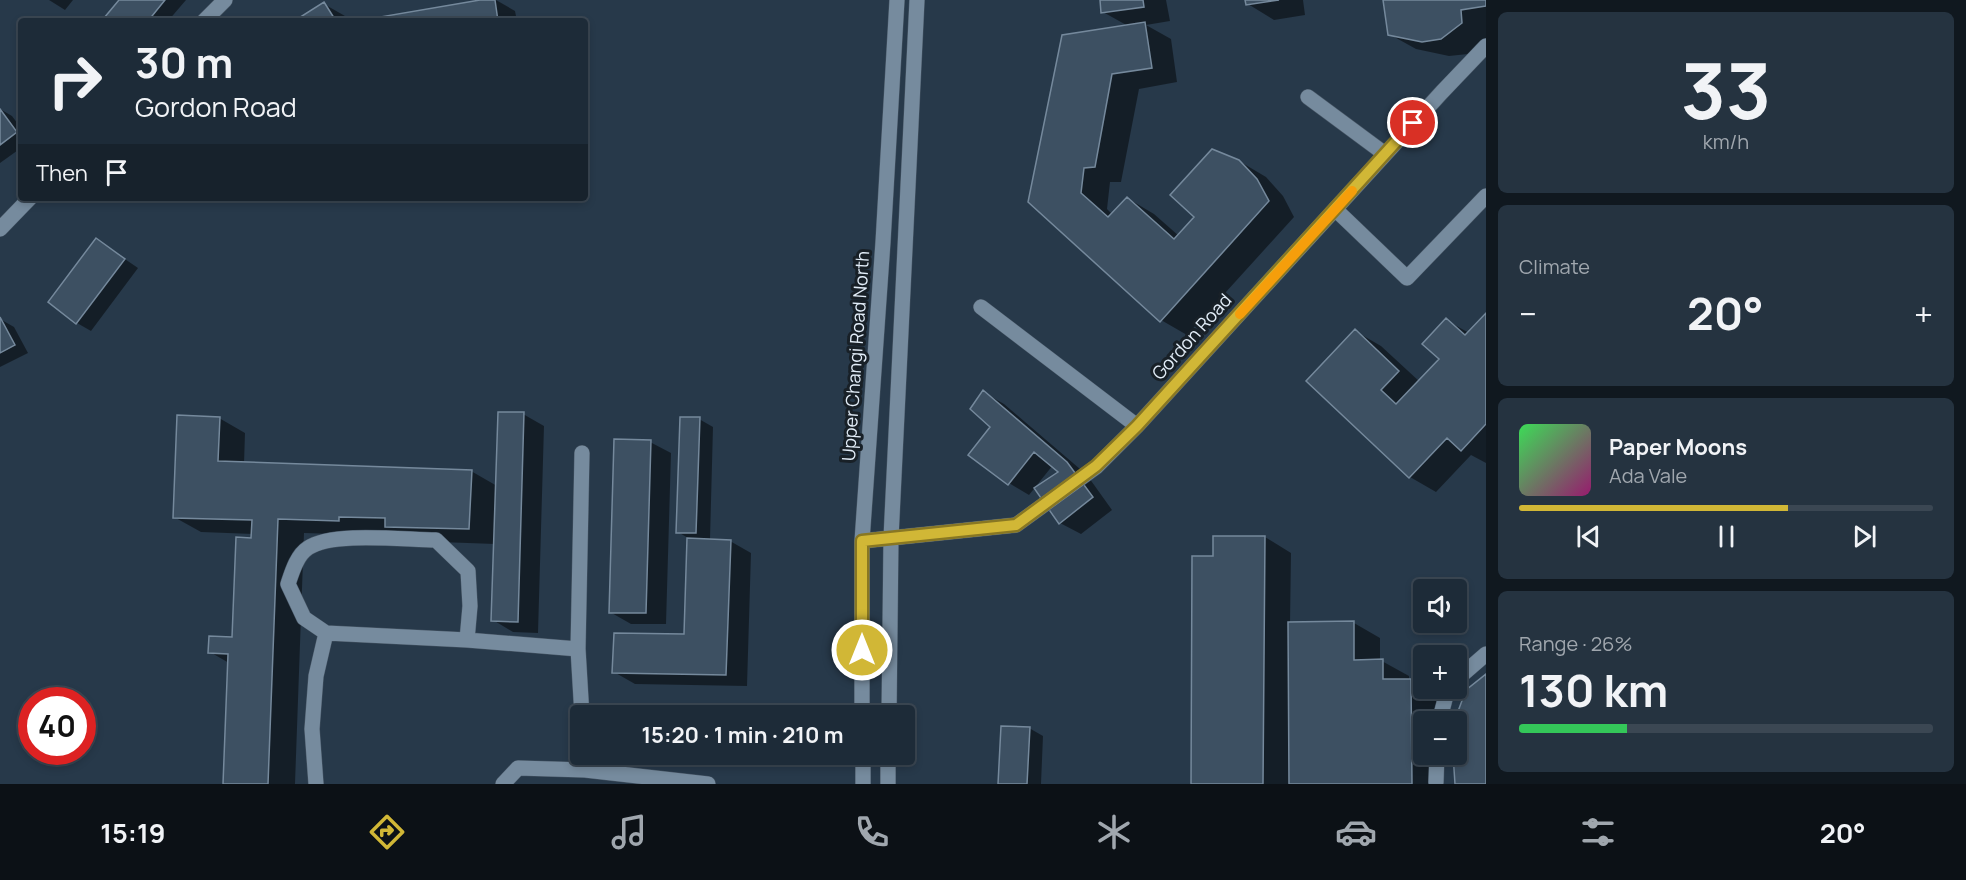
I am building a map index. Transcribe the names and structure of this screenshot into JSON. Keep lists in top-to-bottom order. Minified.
{"streets":{"street":["Gordon Road","Upper Changi Road North"]},"crossings":[["Gordon Road","Upper Changi Road North"]],"page":{"tile":[["33","km/h"],"Climate",["Range · 26%","130 km"]],"turn":["30 m","Gordon Road"],"then":"Then","heat":["−","20°","+"],"song":["Paper Moons","Ada Vale"],"map_buttons":["+","−"],"limit":"40","trip":"15:20 · 1 min · 210 m","tabs":["15:19","20°"]}}
